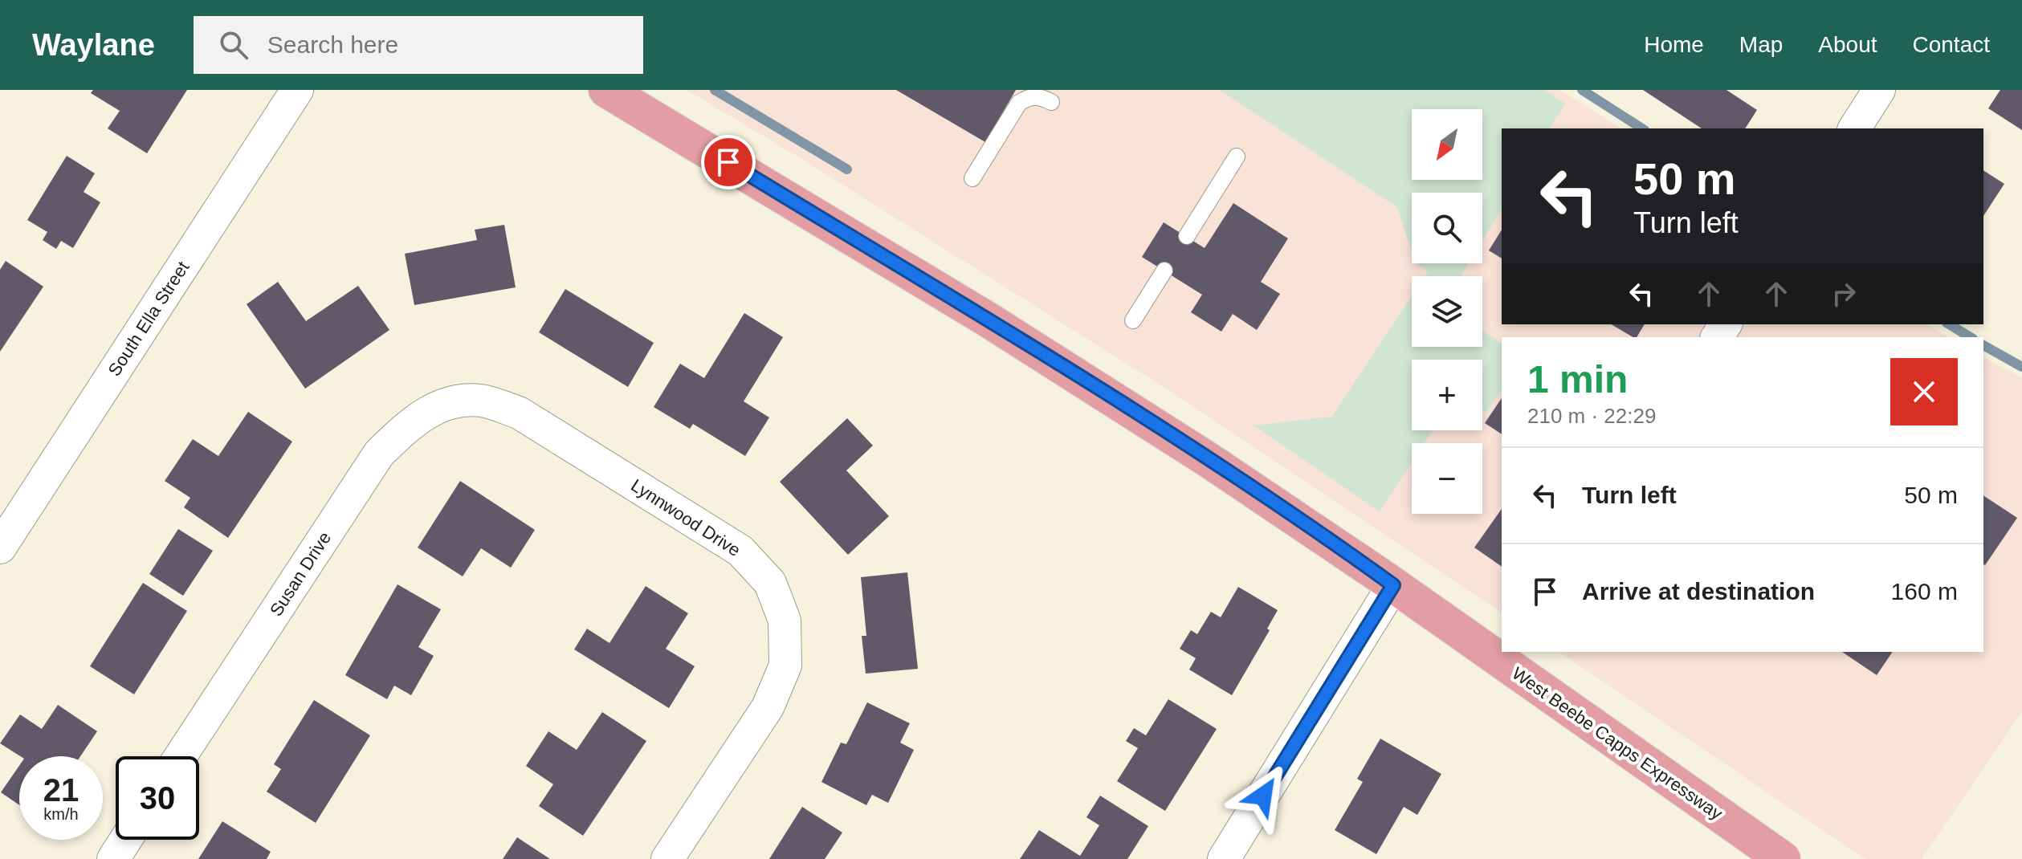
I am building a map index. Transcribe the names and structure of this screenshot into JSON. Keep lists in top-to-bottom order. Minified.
{"streets":{"main road":["West Beebe Capps Expressway"],"street":["South Ella Street","Lynnwood Drive","Susan Drive"]},"crossings":[["Lynnwood Drive","Susan Drive"]],"north":"bottom left","page":{"header":"Waylane","search":"Search here","nav":["Home","Map","About","Contact"],"map_buttons":["+","−"],"turn":["50 m","Turn left"],"heading":["1 min","210 m · 22:29"],"list":[{"name":"Turn left","value":"50 m"},{"name":"Arrive at destination","value":"160 m"}],"speed":"21 km/h","limit":"30"}}
